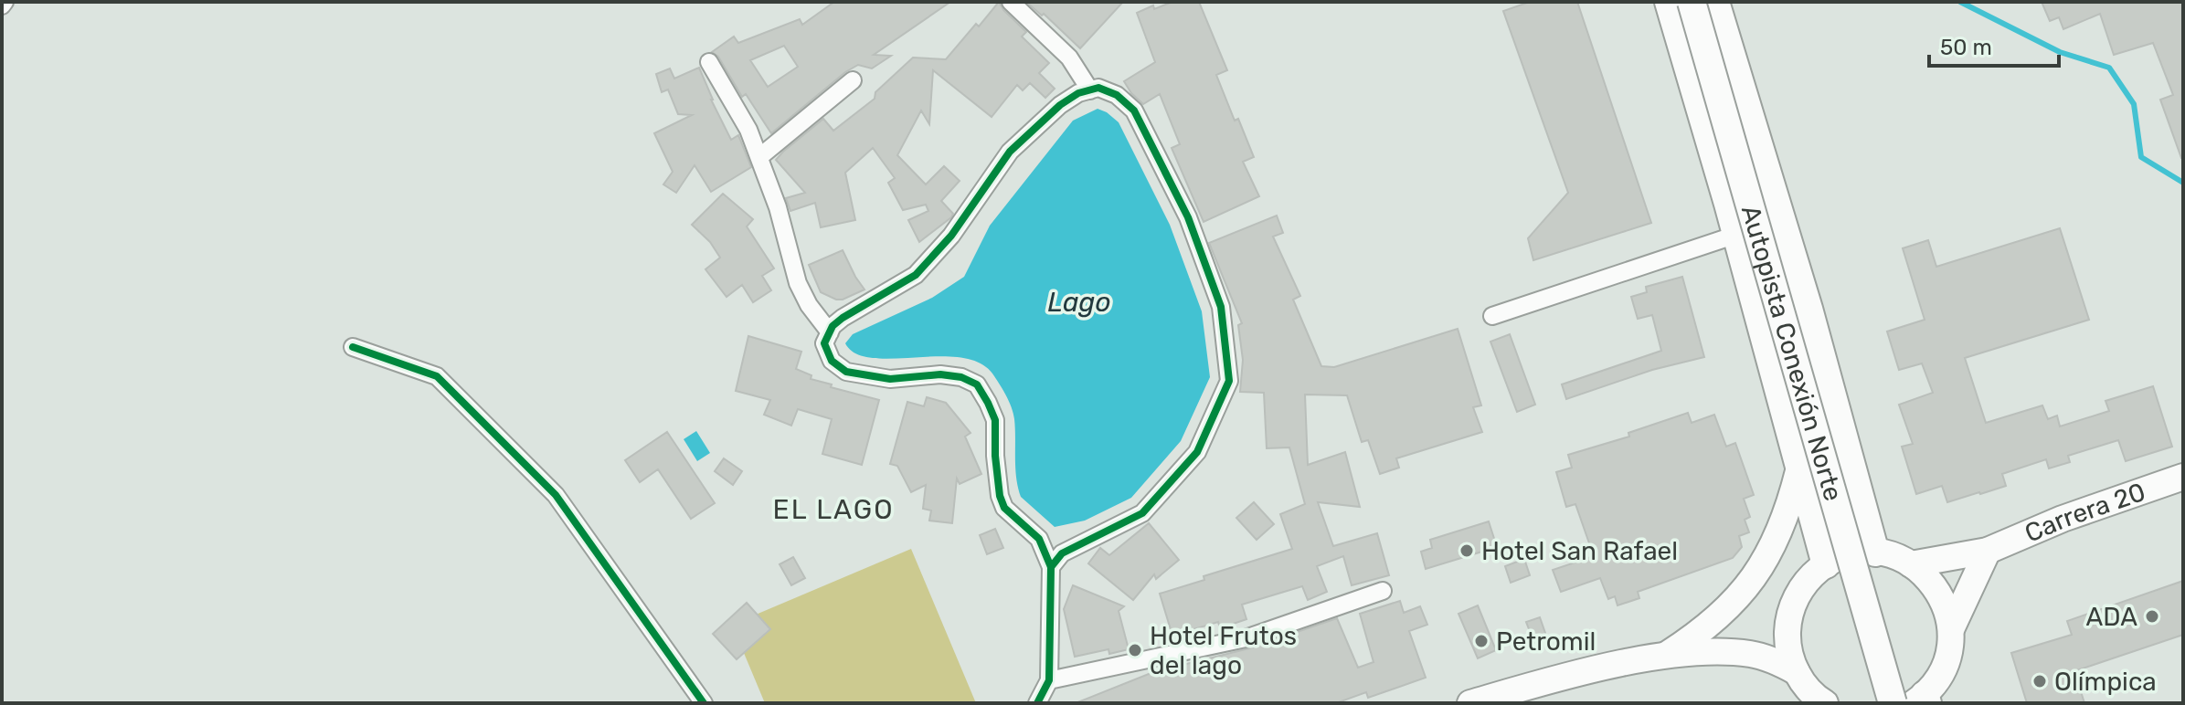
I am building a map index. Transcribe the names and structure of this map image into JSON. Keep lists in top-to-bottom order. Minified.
{"streets":{"highway":["Autopista Conexión Norte"],"main road":["Carrera 20"]},"districts":["EL LAGO"],"water":["Lago"],"places":["Hotel San Rafael","ADA","Petromil","Hotel Frutos del lago","Olímpica"],"scale_bar":"50 m"}
